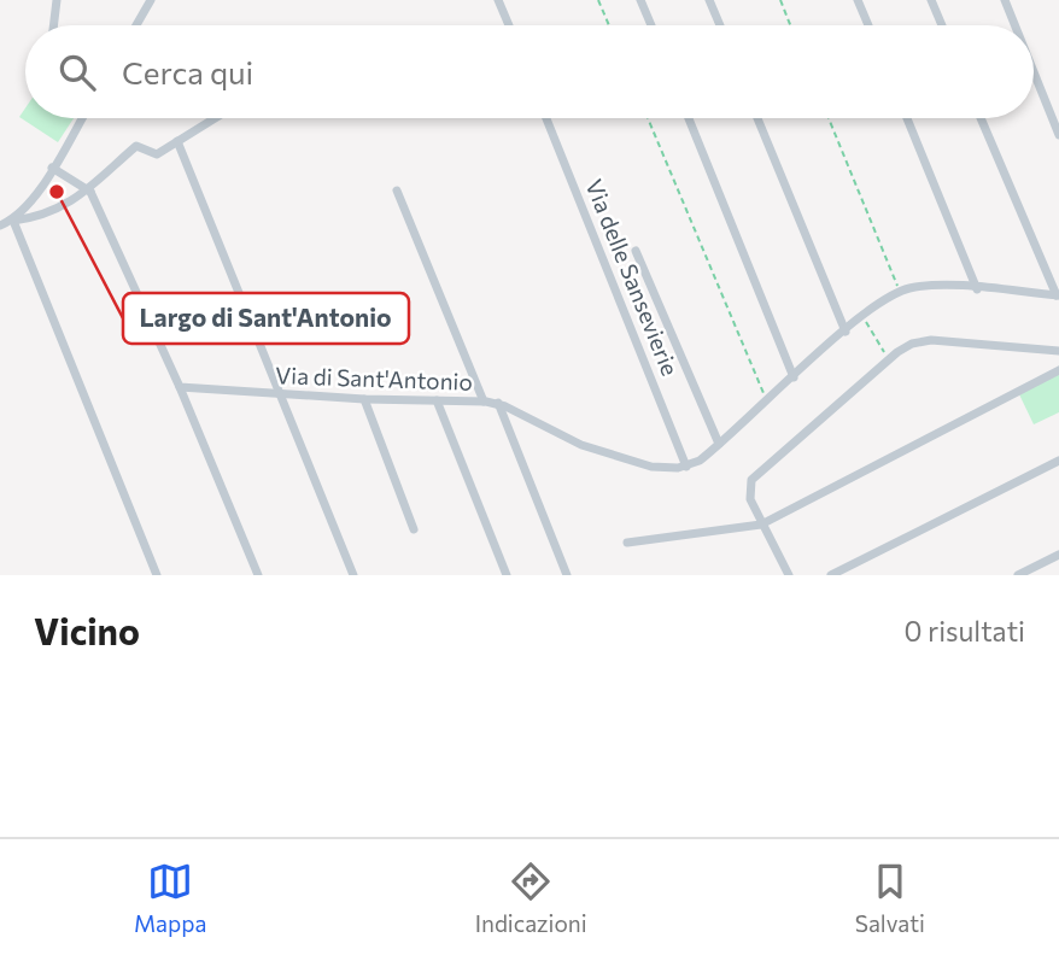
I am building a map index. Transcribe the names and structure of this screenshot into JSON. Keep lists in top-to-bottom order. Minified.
{"streets":{"street":["Via delle Sansevierie","Via di Sant'Antonio"]},"crossings":[["Via delle Sansevierie","Via di Sant'Antonio"]],"places":["Largo di Sant'Antonio"],"page":{"search":"Cerca qui","heading":["Vicino","0 risultati"],"nav":["Mappa","Indicazioni","Salvati"]}}
